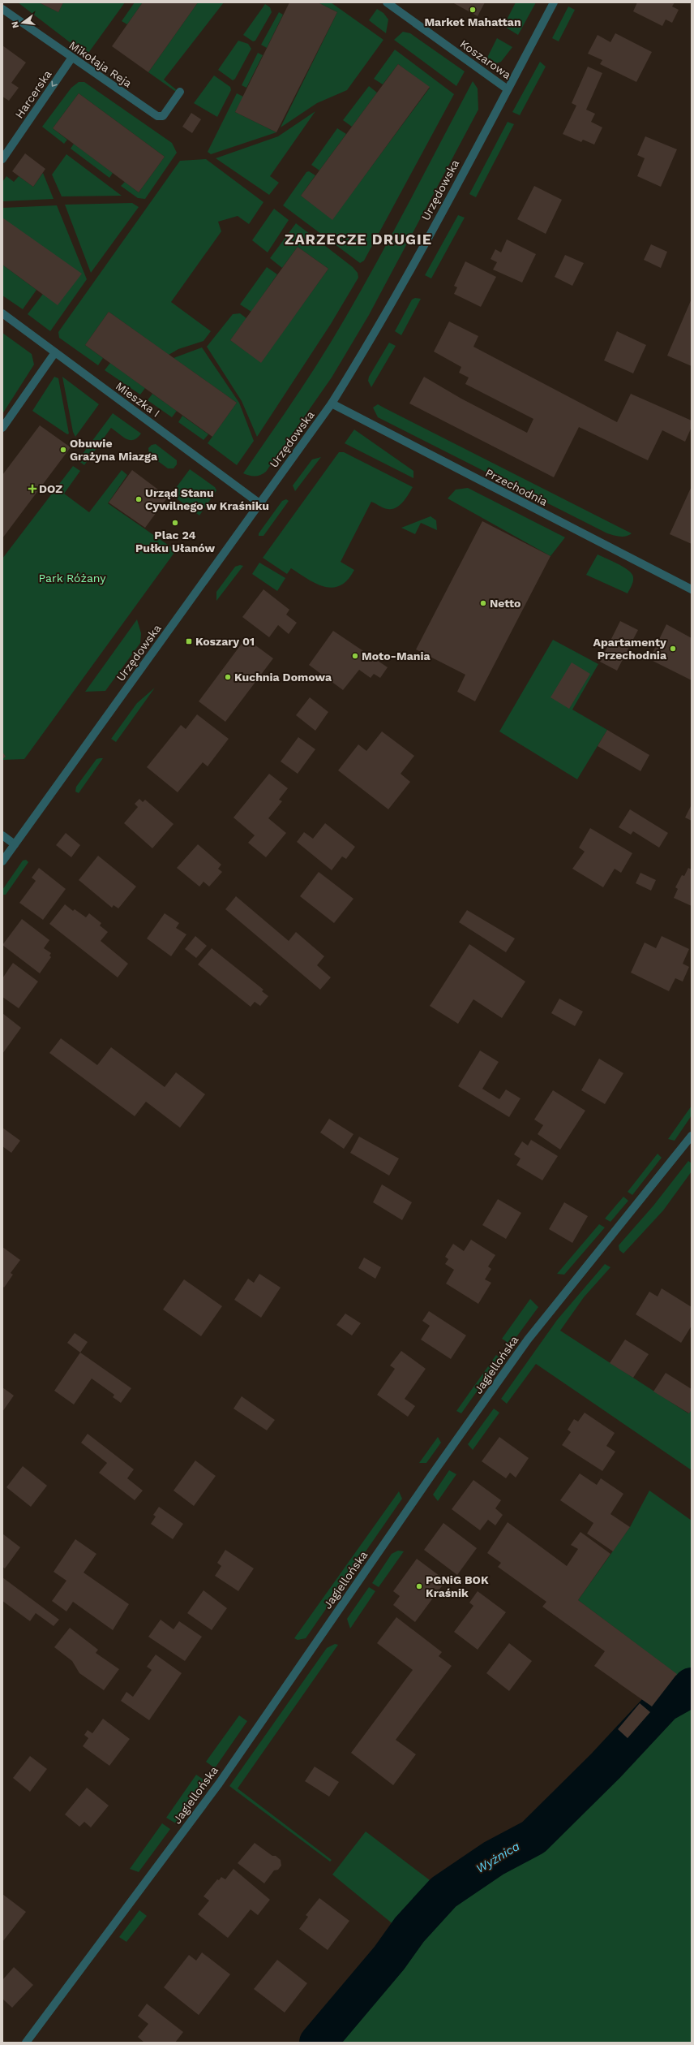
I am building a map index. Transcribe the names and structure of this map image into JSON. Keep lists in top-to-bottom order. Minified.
{"streets":{"street":["Koszarowa","Mikołaja Reja","Harcerska","Urzędowska","Mieszka I","Przechodnia","Jagiellońska"]},"crossings":[["Koszarowa","Urzędowska"],["Mikołaja Reja","Harcerska"],["Urzędowska","Mieszka I"],["Urzędowska","Przechodnia"]],"one_way":["Harcerska"],"districts":["ZARZECZE DRUGIE"],"water":["Wyżnica"],"parks":["Park Różany"],"places":{"other":["Market Mahattan","Obuwie Grażyna Miazga","Urząd Stanu Cywilnego w Kraśniku","Plac 24 Pułku Ułanów","Netto","Apartamenty Przechodnia","Moto-Mania","Kuchnia Domowa","PGNiG BOK Kraśnik"],"health":["DOZ"],"transit":["Koszary 01"]},"north":"left"}
